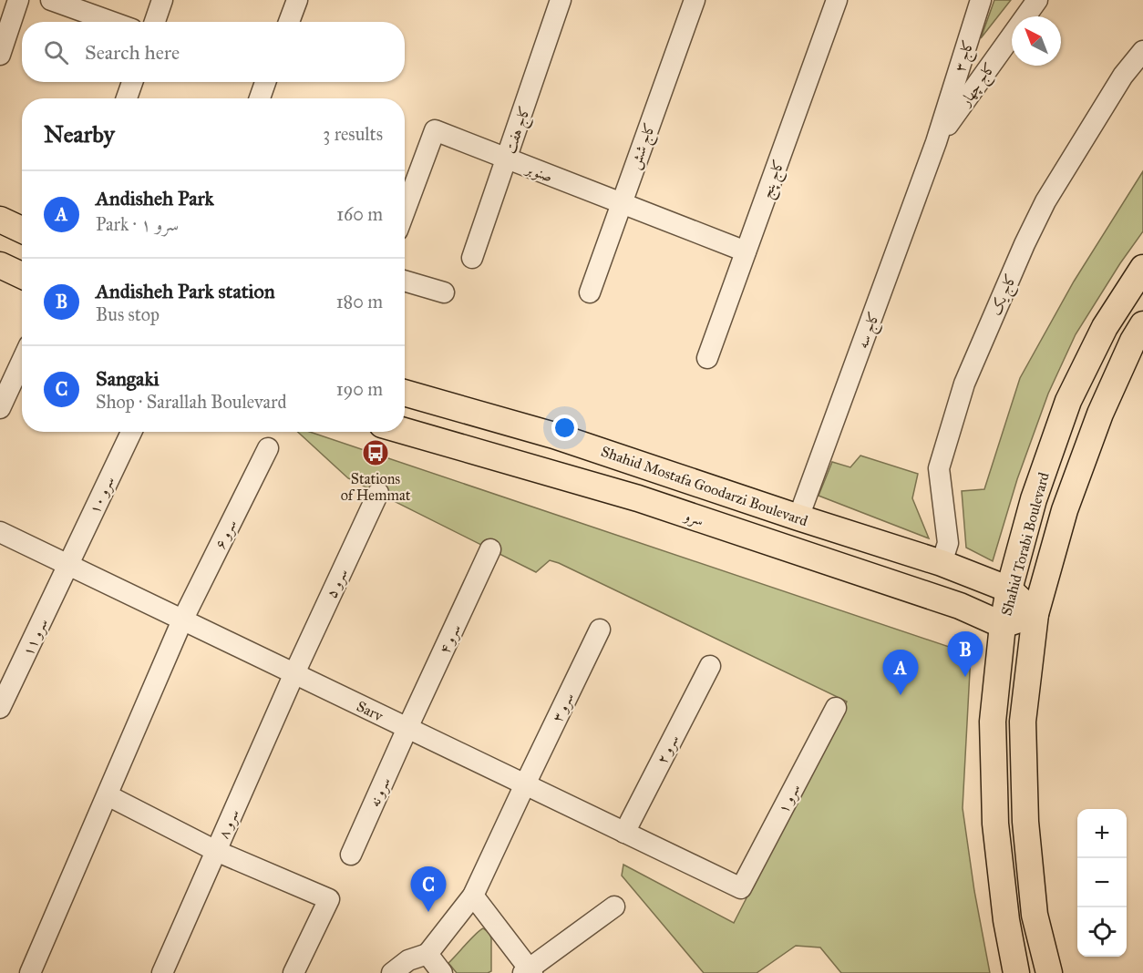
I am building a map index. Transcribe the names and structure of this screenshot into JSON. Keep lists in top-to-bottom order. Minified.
{"streets":{"main road":["Shahid Mostafa Goodarzi Boulevard","سرو","Shahid Torabi Boulevard"],"street":["کاج ۳","کاج چهار","کاج هفت","کاج شش","صنوبر","کاج پنج","کاج یک","کاج سه","سرو ۱۰","سرو ۶","سرو ۵","سرو ۱۱","سرو ۴","سرو ۳","Sarv","سرو ۲","سرو نه","سرو ۱","سرو ۸"]},"crossings":[["کاج ۳","کاج چهار"],["کاج ۳","کاج سه"],["کاج چهار","کاج سه"],["کاج هفت","صنوبر"],["کاج شش","صنوبر"],["صنوبر","کاج پنج"],["کاج یک","Shahid Mostafa Goodarzi Boulevard"],["کاج سه","Shahid Mostafa Goodarzi Boulevard"],["Shahid Mostafa Goodarzi Boulevard","Shahid Torabi Boulevard"],["سرو ۱۰","سرو ۱۱"],["سرو ۱۰","Sarv"],["سرو","Shahid Torabi Boulevard"],["سرو ۶","Sarv"],["سرو ۵","Sarv"],["سرو ۵","سرو ۸"],["سرو ۱۱","Sarv"],["سرو ۴","Sarv"],["سرو ۴","سرو نه"],["سرو ۳","Sarv"],["Sarv","سرو ۲"],["Sarv","سرو نه"],["Sarv","سرو ۱"],["Sarv","سرو ۸"]],"places":{"bus stop":["Stations of Hemmat"]},"north":"top left","page":{"search":"Search here","heading":["Nearby","3 results"],"list":[{"mark":"A","name":"Andisheh Park","note":"Park · سرو ۱","value":"160 m"},{"mark":"B","name":"Andisheh Park station","note":"Bus stop","value":"180 m"},{"mark":"C","name":"Sangaki","note":"Shop · Sarallah Boulevard","value":"190 m"}],"pins":["B","A","C"],"map_buttons":["+","−"]}}
